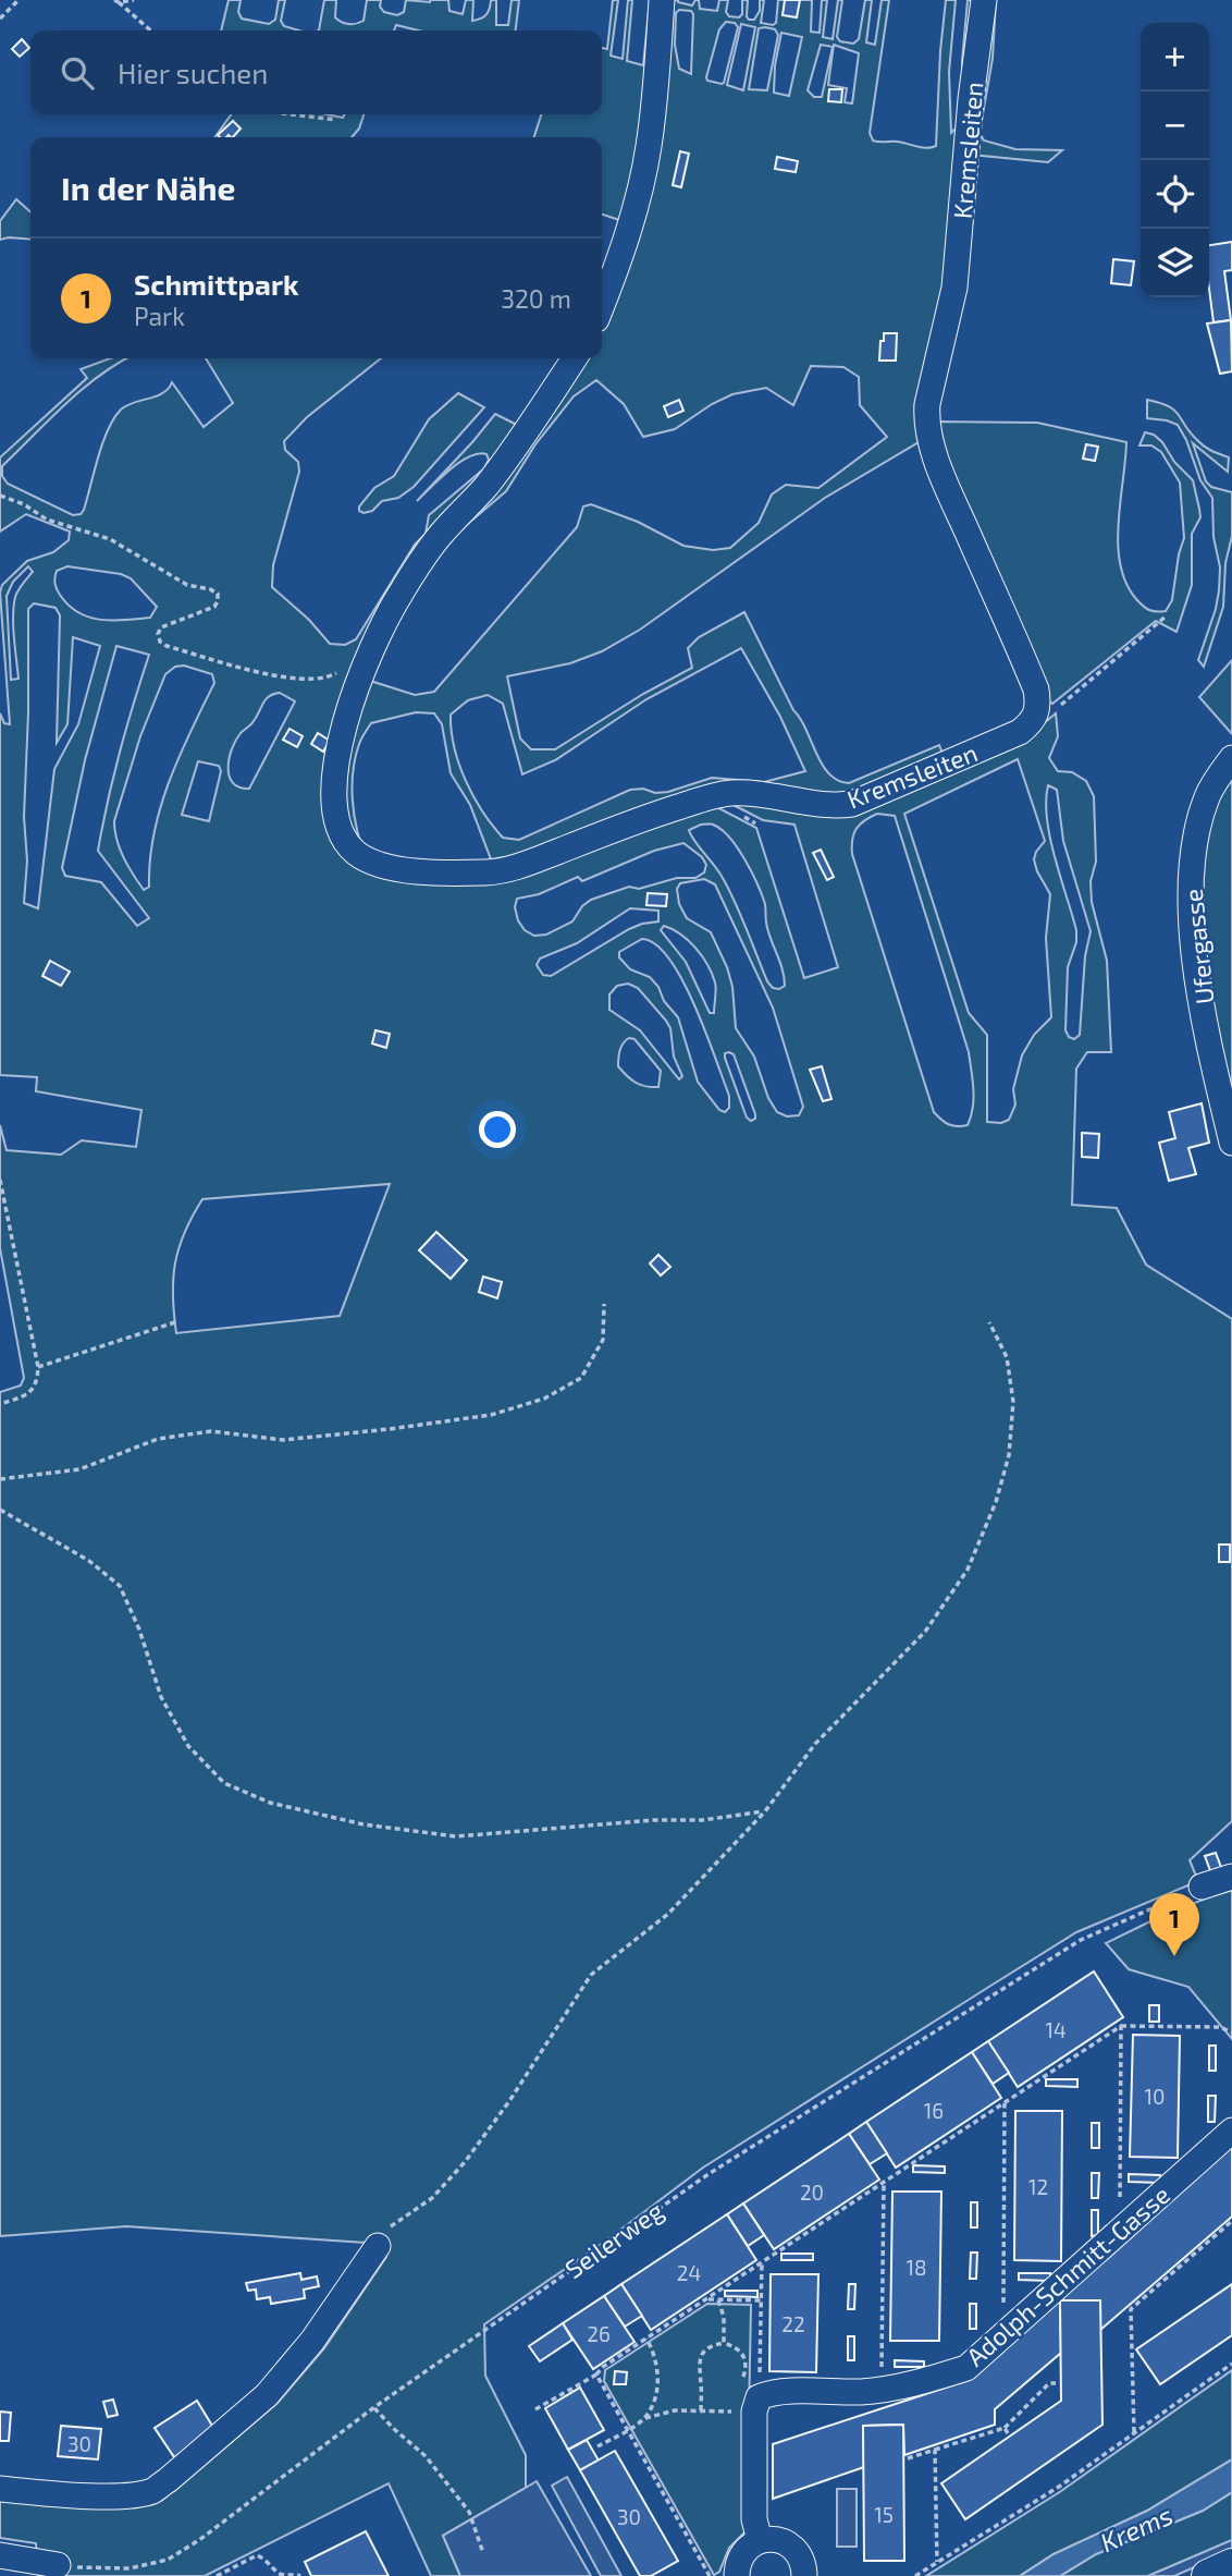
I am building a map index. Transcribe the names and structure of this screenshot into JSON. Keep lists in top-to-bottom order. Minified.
{"streets":{"street":["Kremsleiten","Ufergasse","Adolph-Schmitt-Gasse"],"path":["Seilerweg"]},"water":["Krems"],"house_numbers":["14","10","16","12","20","18","24","22","26","30","15","30"],"page":{"map_buttons":["+","−"],"search":"Hier suchen","heading":"In der Nähe","list":[{"mark":"1","name":"Schmittpark","note":"Park","value":"320 m"}],"pins":"1"}}
